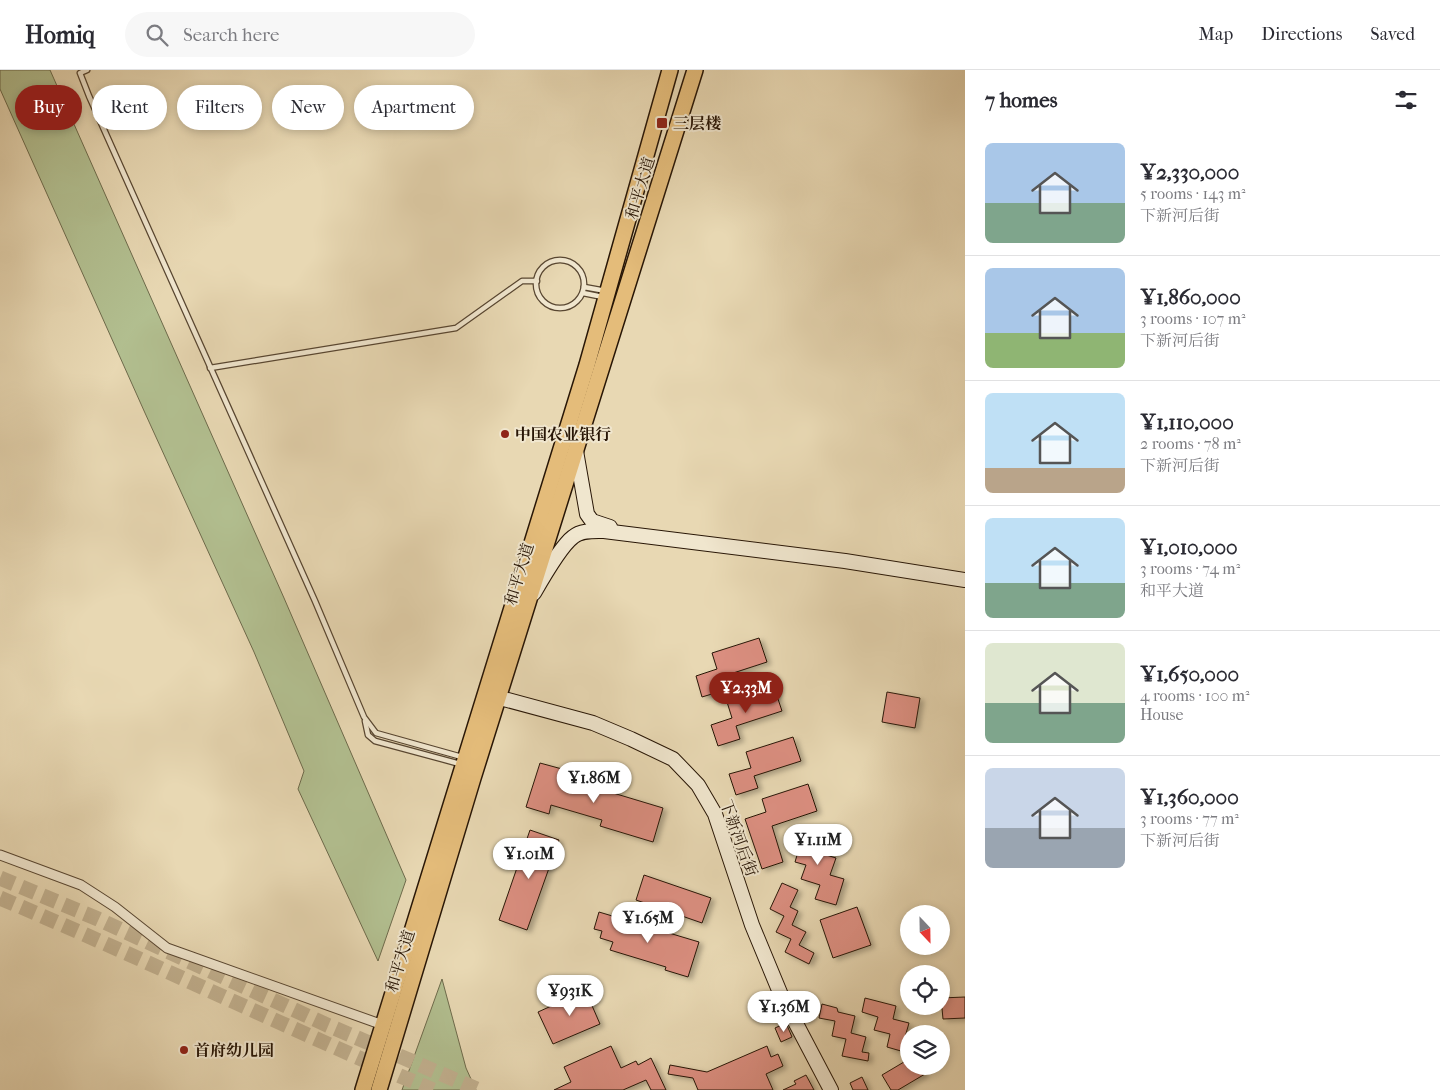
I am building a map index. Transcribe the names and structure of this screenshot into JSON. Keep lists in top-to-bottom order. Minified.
{"streets":{"main road":["和平大道"],"street":["下新河后街"]},"crossings":[["和平大道","下新河后街"]],"places":{"transit":["三层楼"],"other":["中国农业银行","首府幼儿园"]},"north":"bottom","page":{"header":"Homiq","search":"Search here","nav":["Map","Directions","Saved"],"heading":"7 homes","chip":["Buy","Rent","Filters","New","Apartment"],"list":[{"name":"¥2,330,000","note":"5 rooms · 143 m² · 下新河后街"},{"name":"¥1,860,000","note":"3 rooms · 107 m² · 下新河后街"},{"name":"¥1,110,000","note":"2 rooms · 78 m² · 下新河后街"},{"name":"¥1,010,000","note":"3 rooms · 74 m² · 和平大道"},{"name":"¥1,650,000","note":"4 rooms · 100 m² · House"},{"name":"¥1,360,000","note":"3 rooms · 77 m² · 下新河后街"}],"price":["¥2.33M","¥1.86M","¥1.11M","¥1.01M","¥1.65M","¥931K","¥1.36M"]}}
